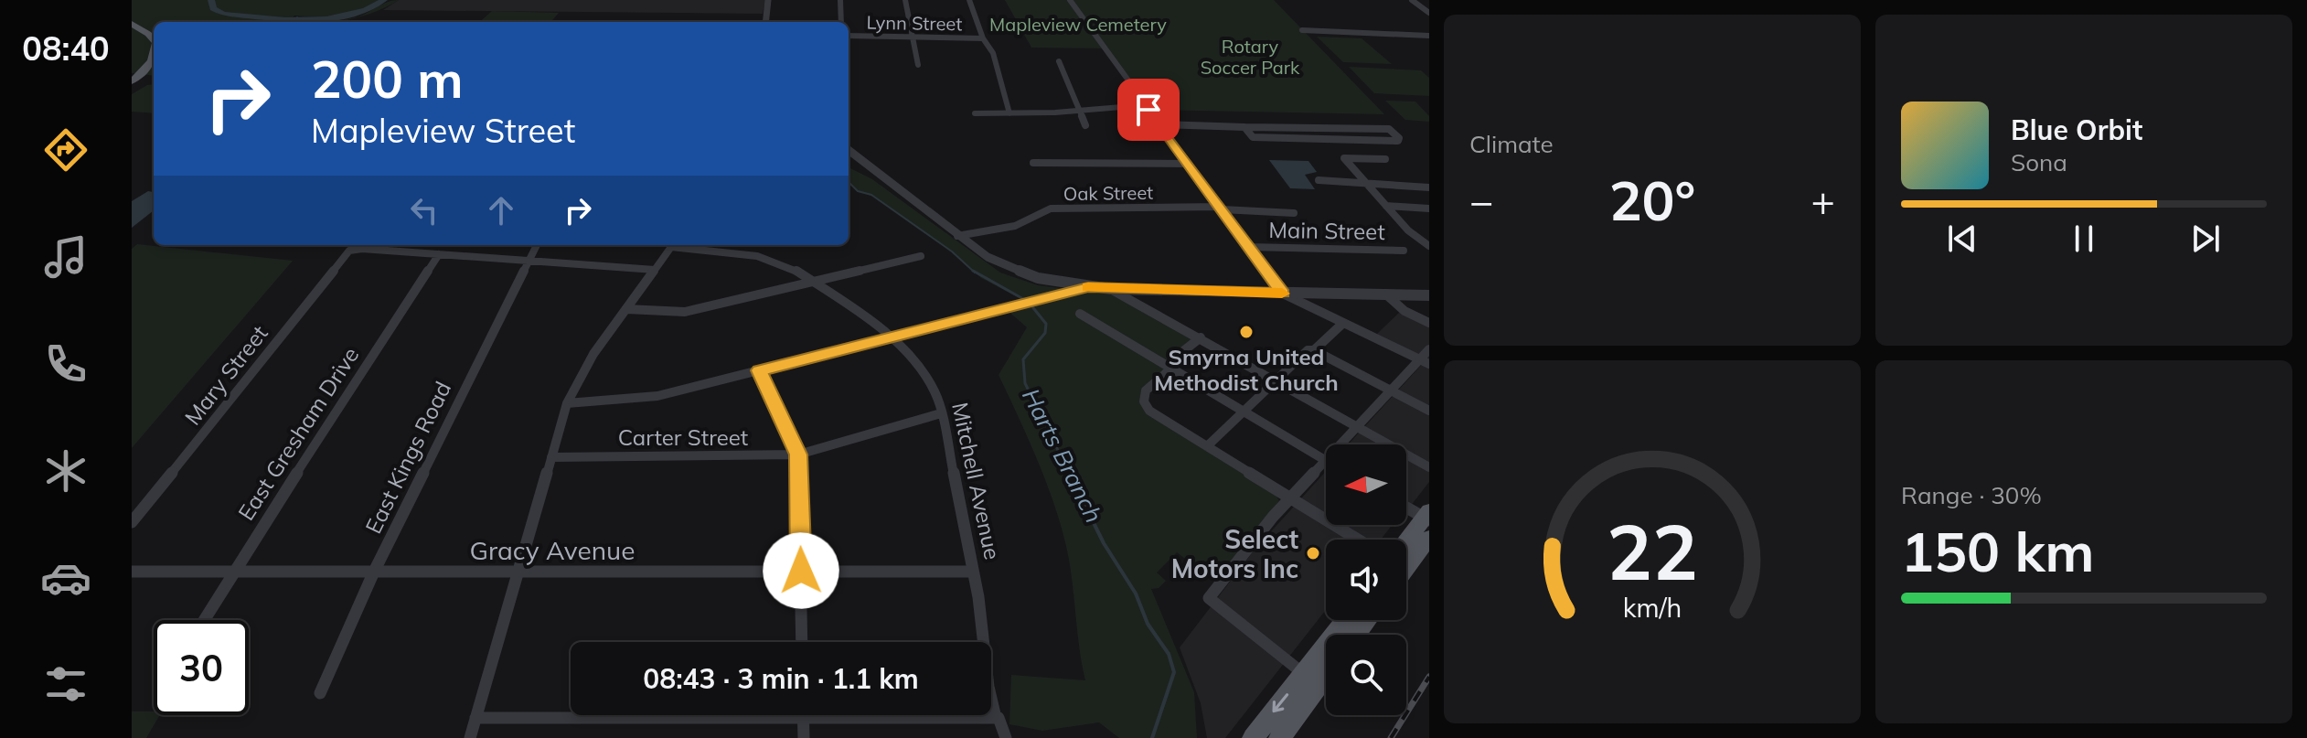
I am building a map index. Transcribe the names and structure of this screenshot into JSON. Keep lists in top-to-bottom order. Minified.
{"streets":{"street":["Lynn Street","Oak Street","Main Street","Mary Street","East Gresham Drive","Carter Street","East Kings Road","Mitchell Avenue","Gracy Avenue"]},"crossings":[["Mary Street","East Gresham Drive"],["East Gresham Drive","Gracy Avenue"],["Carter Street","Mitchell Avenue"],["East Kings Road","Gracy Avenue"],["Mitchell Avenue","Gracy Avenue"]],"water":["Harts Branch"],"parks":["Mapleview Cemetery","Rotary Soccer Park"],"places":["Smyrna United Methodist Church","Select Motors Inc"],"north":"left","page":{"tabs":"08:40","tile":["Climate",["Range · 30%","150 km"]],"turn":["200 m","Mapleview Street"],"song":["Blue Orbit","Sona"],"heat":["−","20°","+"],"limit":"30","trip":"08:43 · 3 min · 1.1 km","gauge":["22","km/h"]}}
